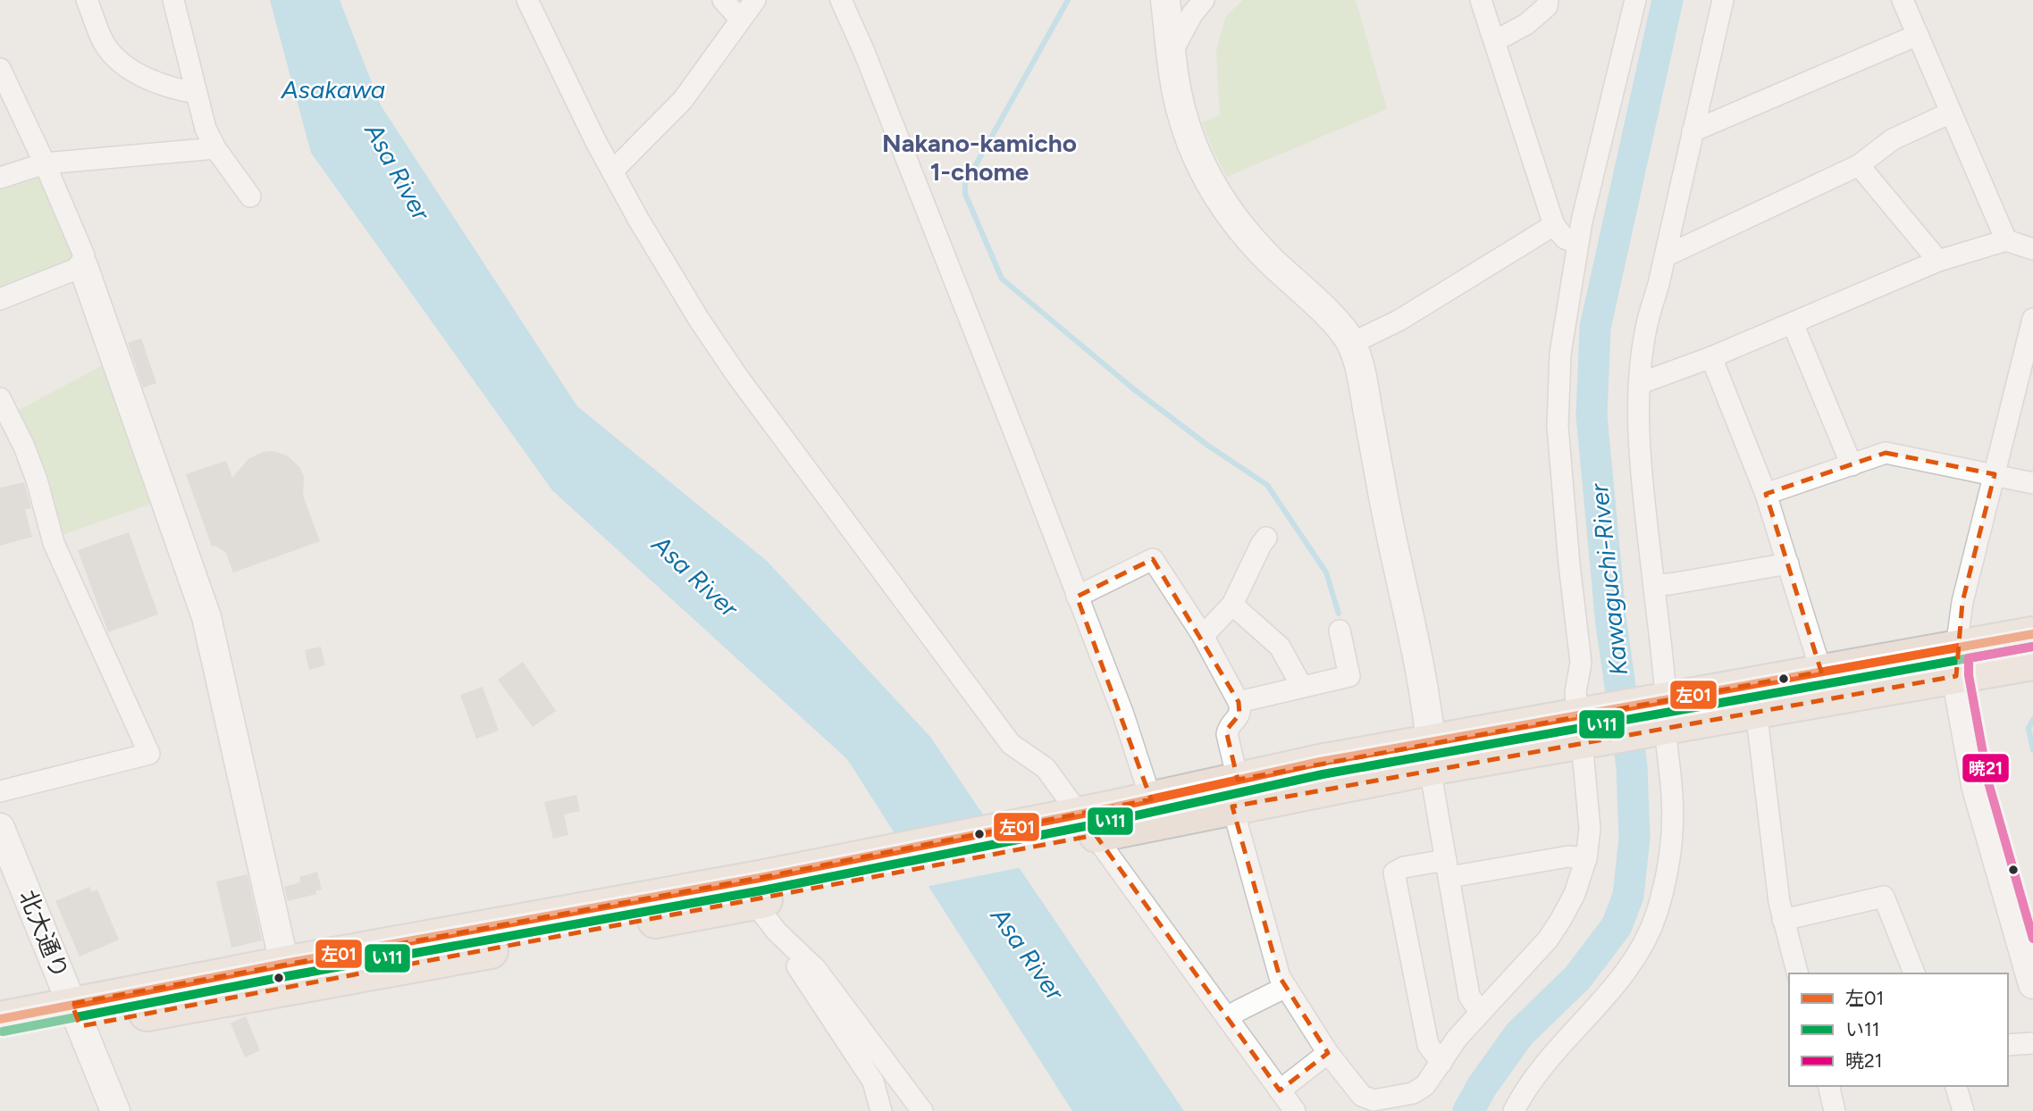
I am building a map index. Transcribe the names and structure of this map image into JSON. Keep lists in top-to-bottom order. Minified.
{"streets":{"street":["北大通り"]},"districts":["Nakano-kamicho 1-chome"],"water":["Asakawa","Asa River","Kawaguchi-River"],"lines":["transit line 左01","transit line い11","transit line 暁21"],"legend":["左01","い11","暁21"]}
